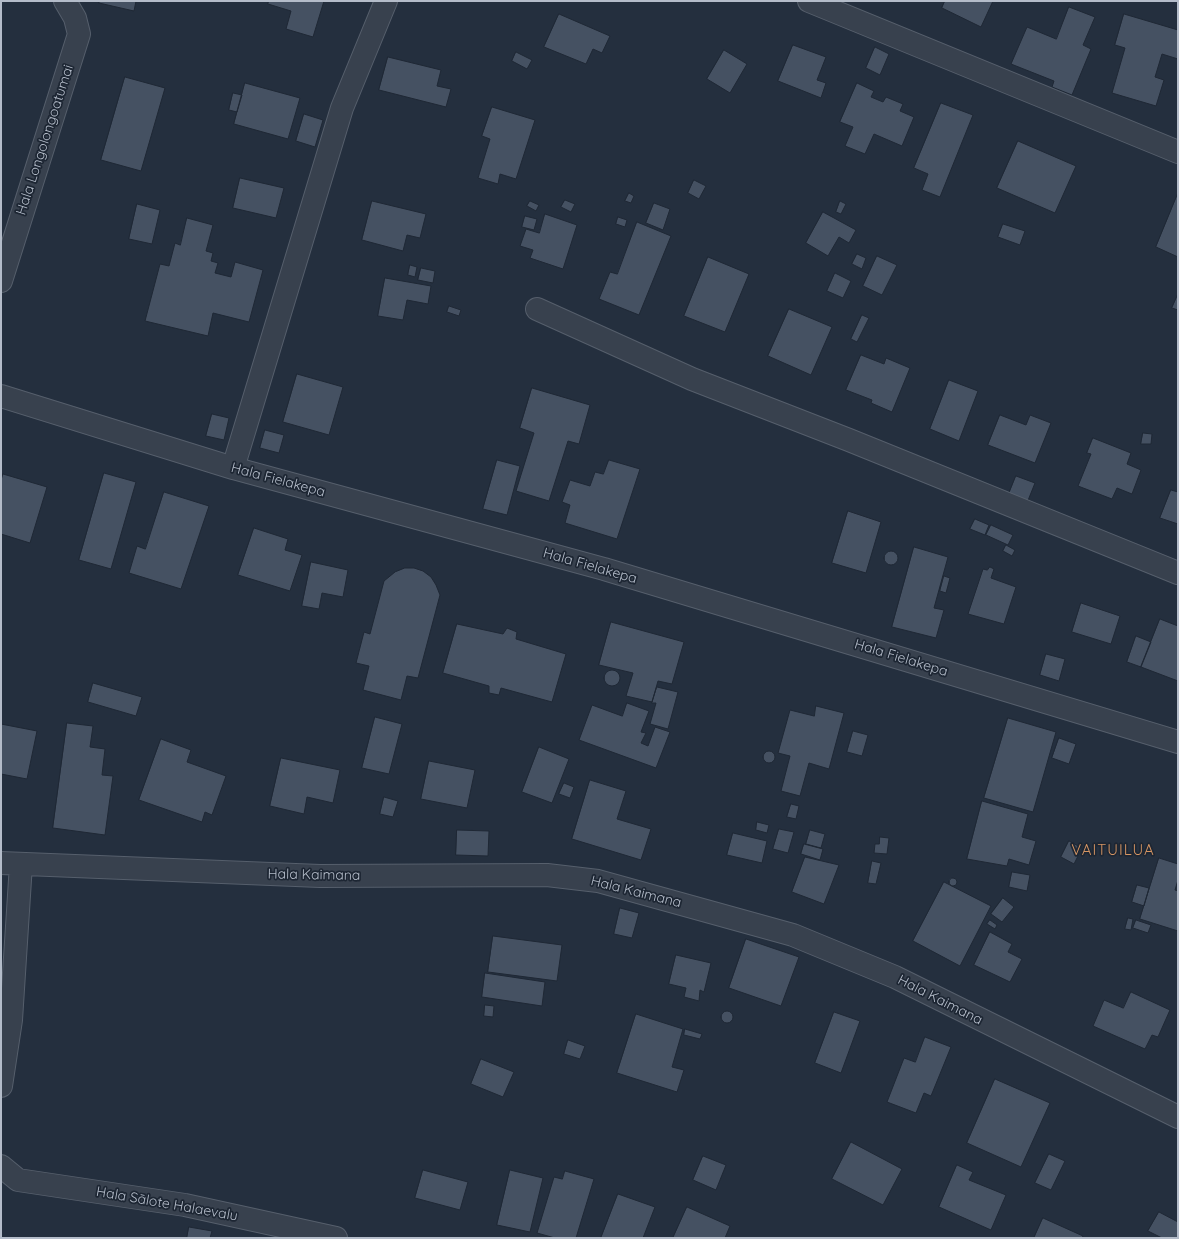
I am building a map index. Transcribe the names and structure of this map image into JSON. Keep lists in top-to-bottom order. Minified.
{"streets":{"street":["Hala Longolongoatumai","Hala Fielakepa","Hala Kaimana","Hala Sālote Halaevalu"]},"districts":["VAITUILUA"]}
